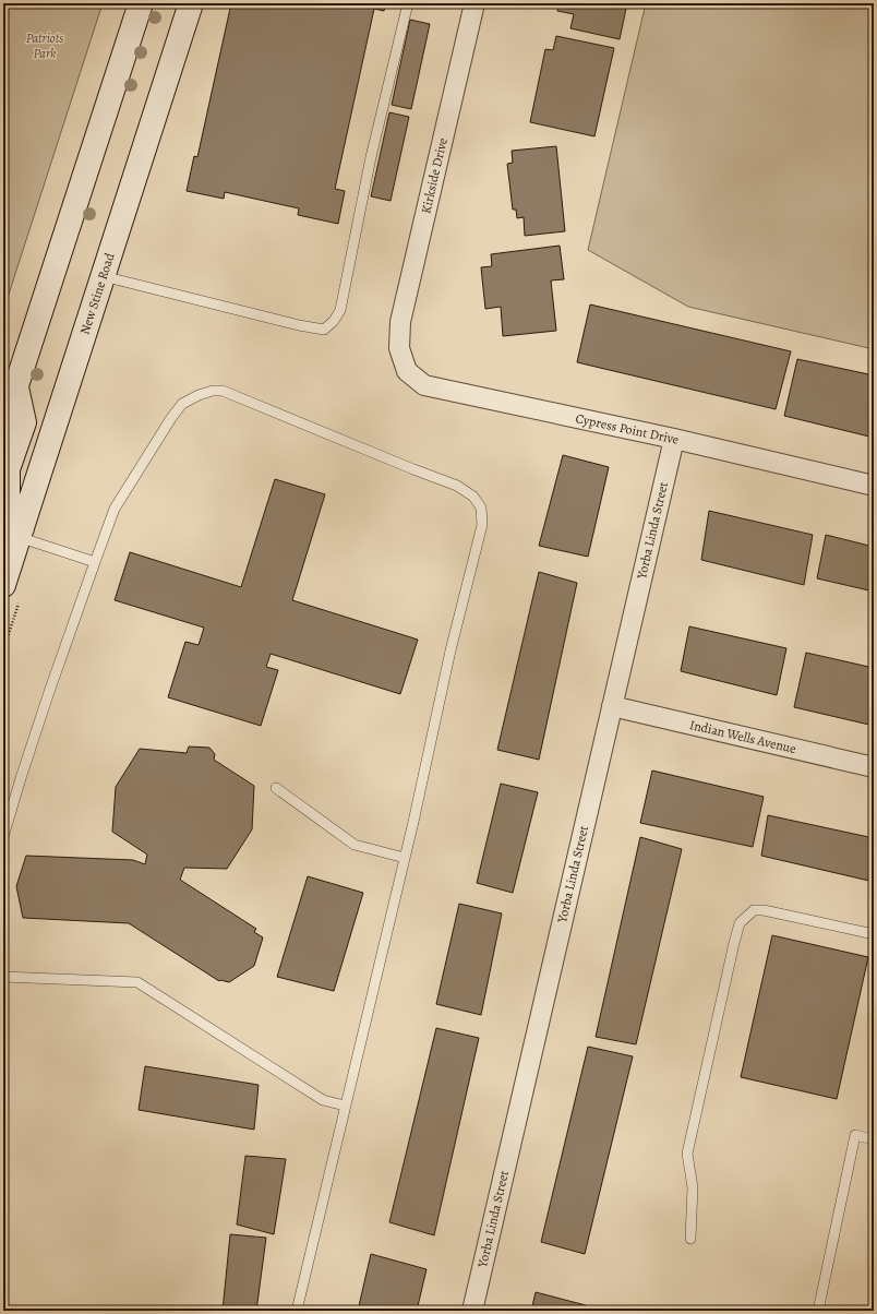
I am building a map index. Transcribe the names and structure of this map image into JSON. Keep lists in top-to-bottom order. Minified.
{"streets":{"main road":["New Stine Road"],"street":["Kirkside Drive","Cypress Point Drive","Yorba Linda Street","Indian Wells Avenue"]},"crossings":[["Kirkside Drive","Cypress Point Drive"],["Cypress Point Drive","Yorba Linda Street"],["Yorba Linda Street","Indian Wells Avenue"]],"parks":["Patriots Park"]}
